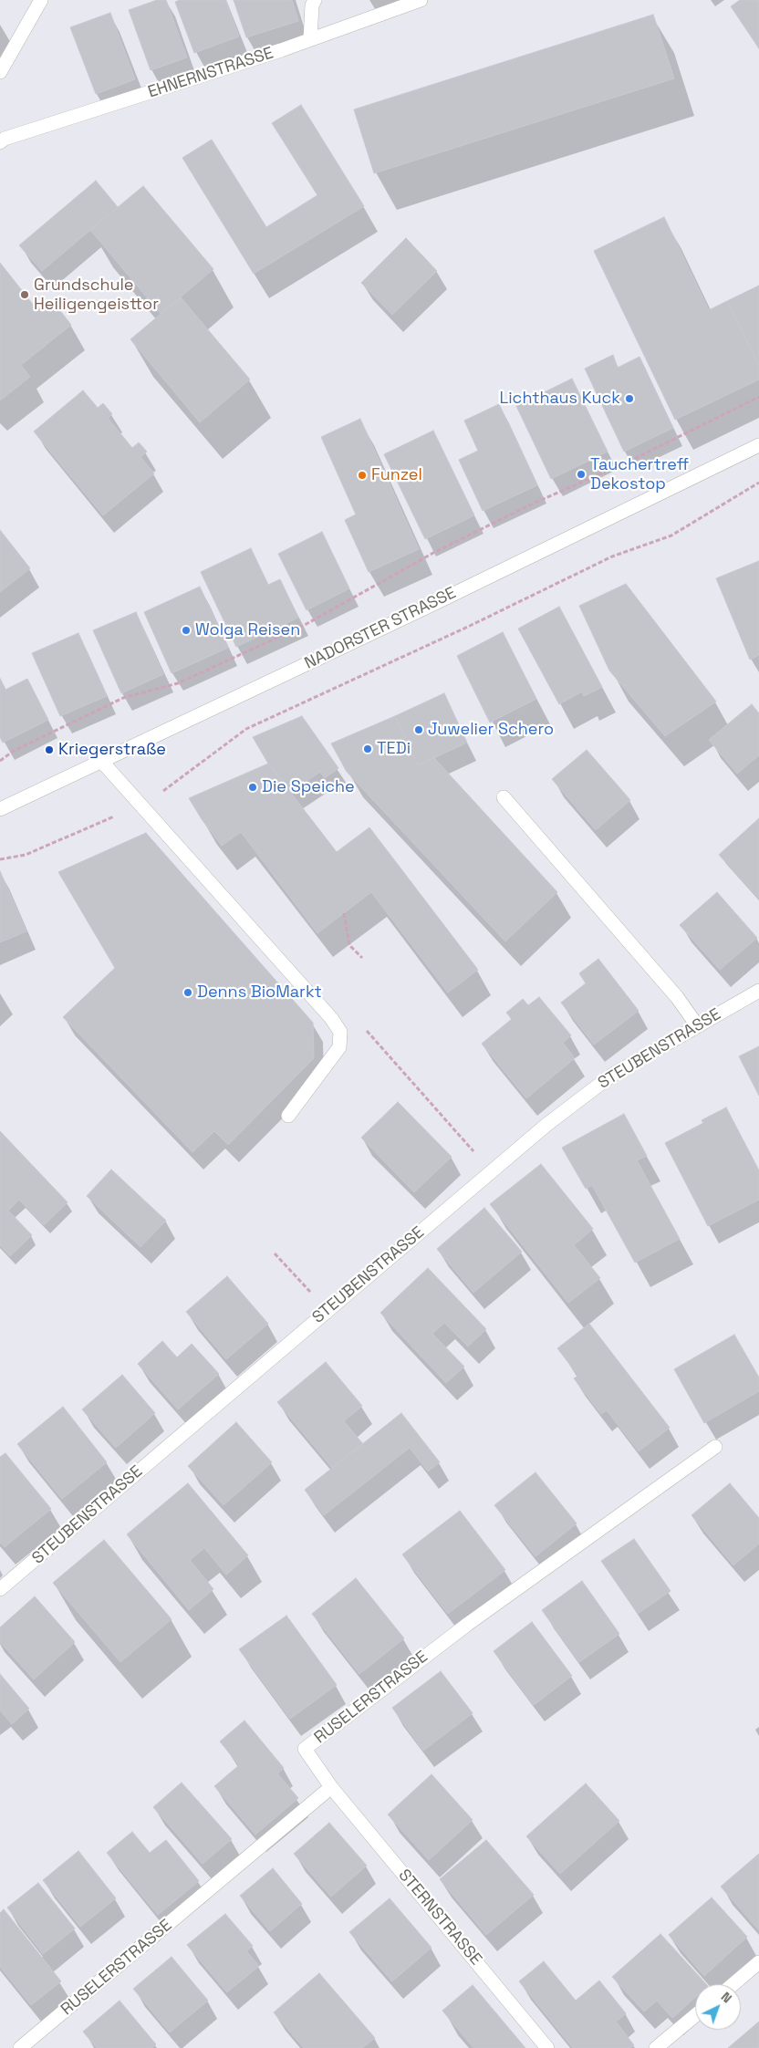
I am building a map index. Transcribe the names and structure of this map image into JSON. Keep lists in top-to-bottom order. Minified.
{"streets":{"street":["EHNERNSTRASSE","NADORSTER STRASSE","STEUBENSTRASSE","RUSELERSTRASSE","STERNSTRASSE"]},"crossings":[["RUSELERSTRASSE","STERNSTRASSE"]],"places":["Grundschule Heiligengeisttor","Lichthaus Kuck","Tauchertreff Dekostop","Funzel","Wolga Reisen","Juwelier Schero","TEDi","Kriegerstraße","Die Speiche","Denns BioMarkt"],"north":"top right"}
